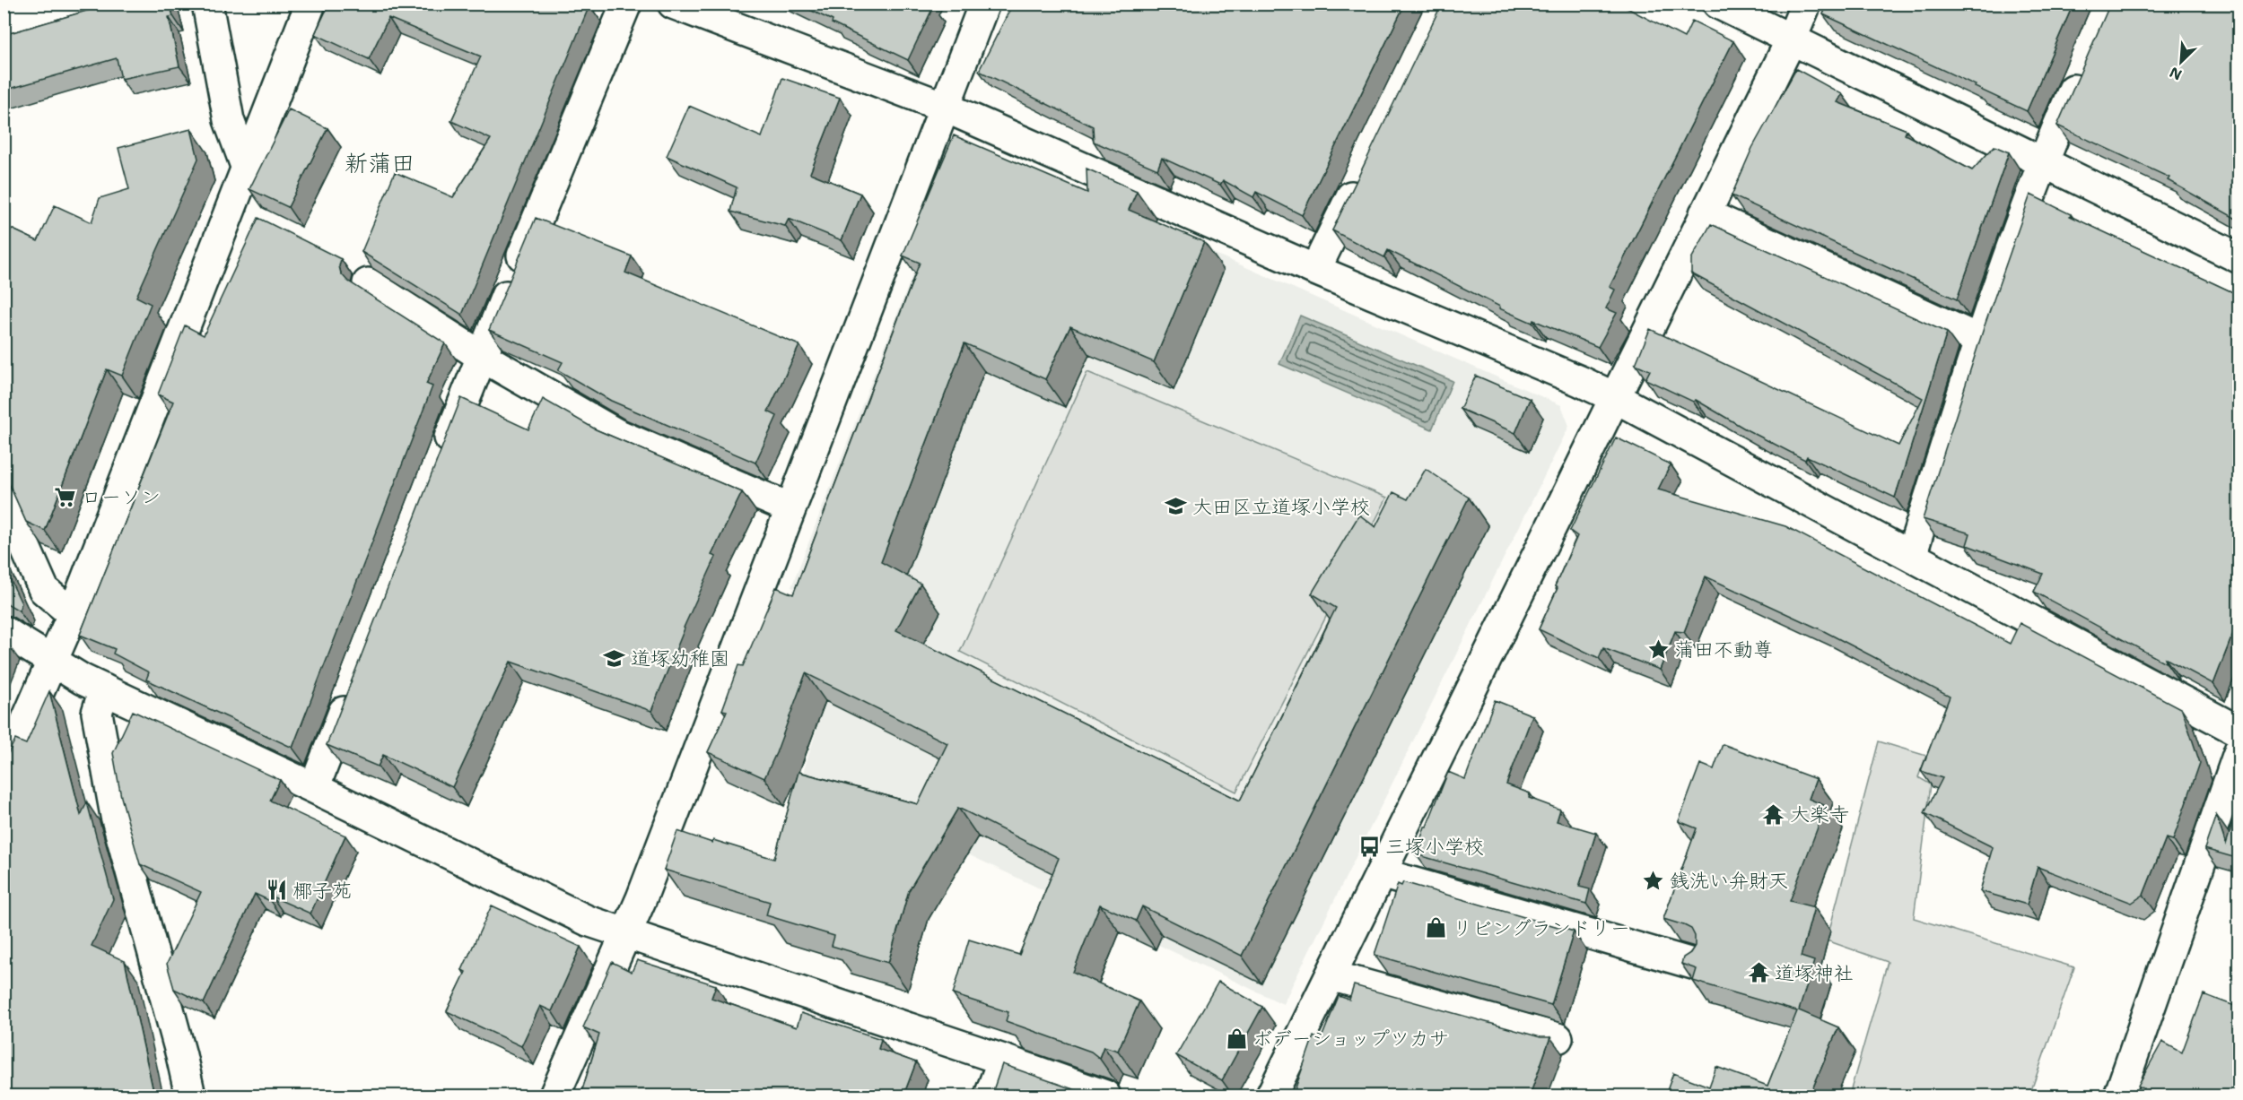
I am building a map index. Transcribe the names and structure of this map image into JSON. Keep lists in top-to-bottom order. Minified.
{"districts":["新蒲田"],"places":{"supermarket":["ローソン"],"school or university":["大田区立道塚小学校","道塚幼稚園"],"place":["蒲田不動尊","銭洗い弁財天"],"temple":["大楽寺","道塚神社"],"bus stop":["三塚小学校"],"restaurant":["椰子苑"],"shop":["リビングランドリー","ボデーショップツカサ"]},"north":"bottom left"}
